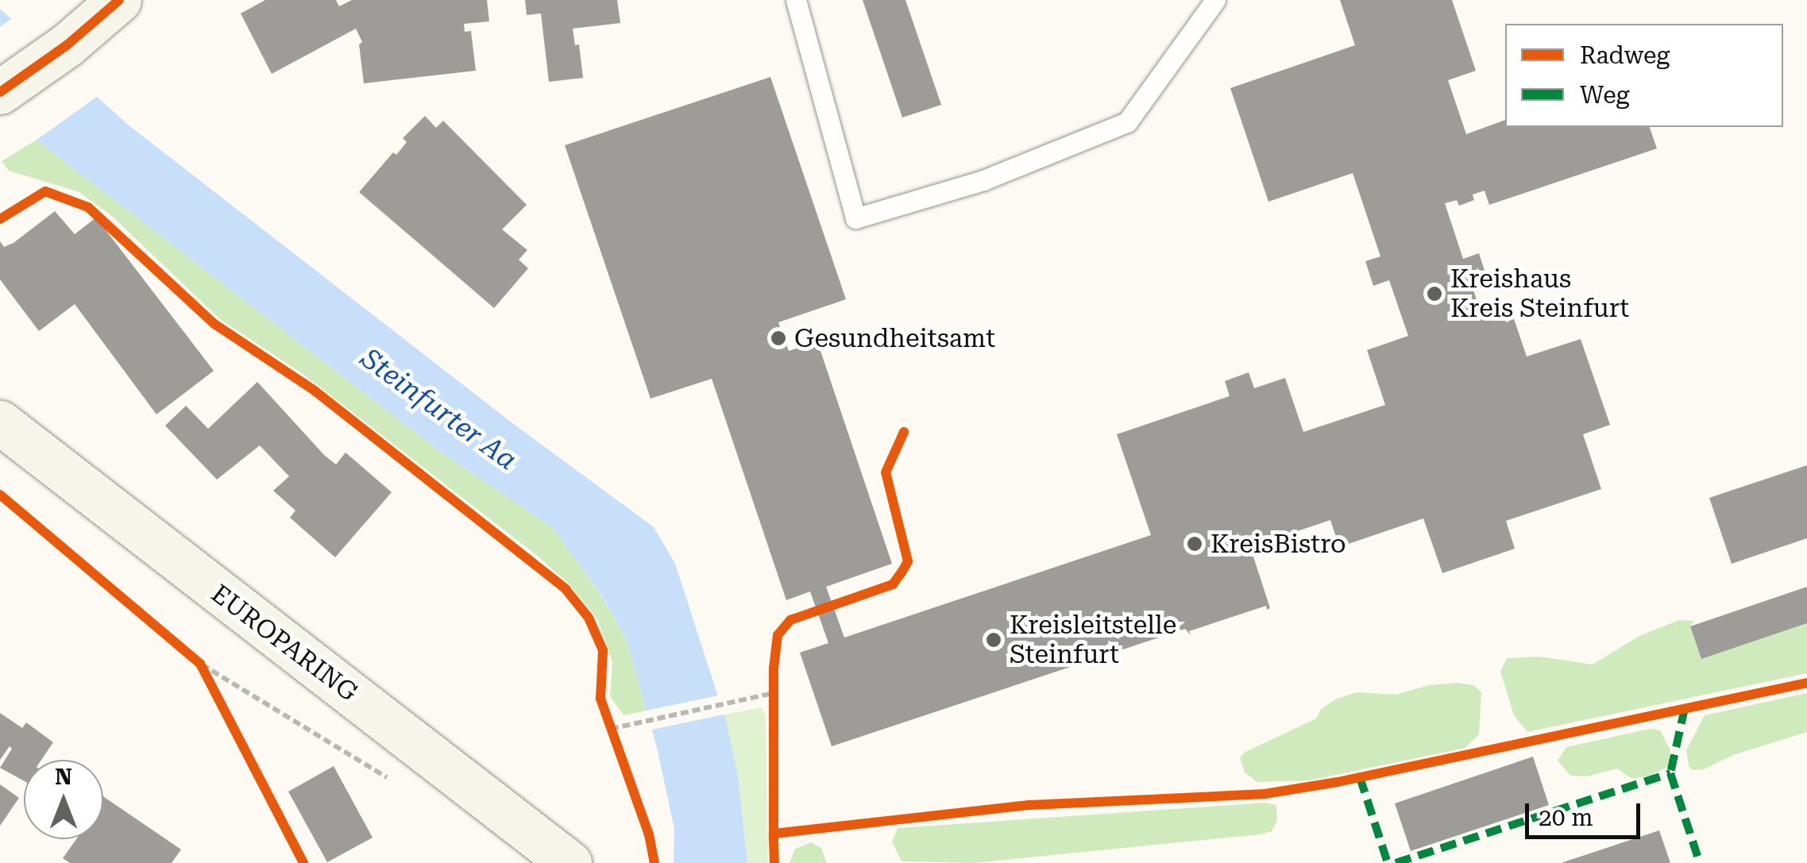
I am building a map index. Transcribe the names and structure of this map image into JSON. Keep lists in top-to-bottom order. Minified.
{"streets":{"main road":["EUROPARING"]},"water":["Steinfurter Aa"],"places":["Kreishaus Kreis Steinfurt","Gesundheitsamt","KreisBistro","Kreisleitstelle Steinfurt"],"legend":["Radweg","Weg"],"scale_bar":"20 m","north":"top"}
